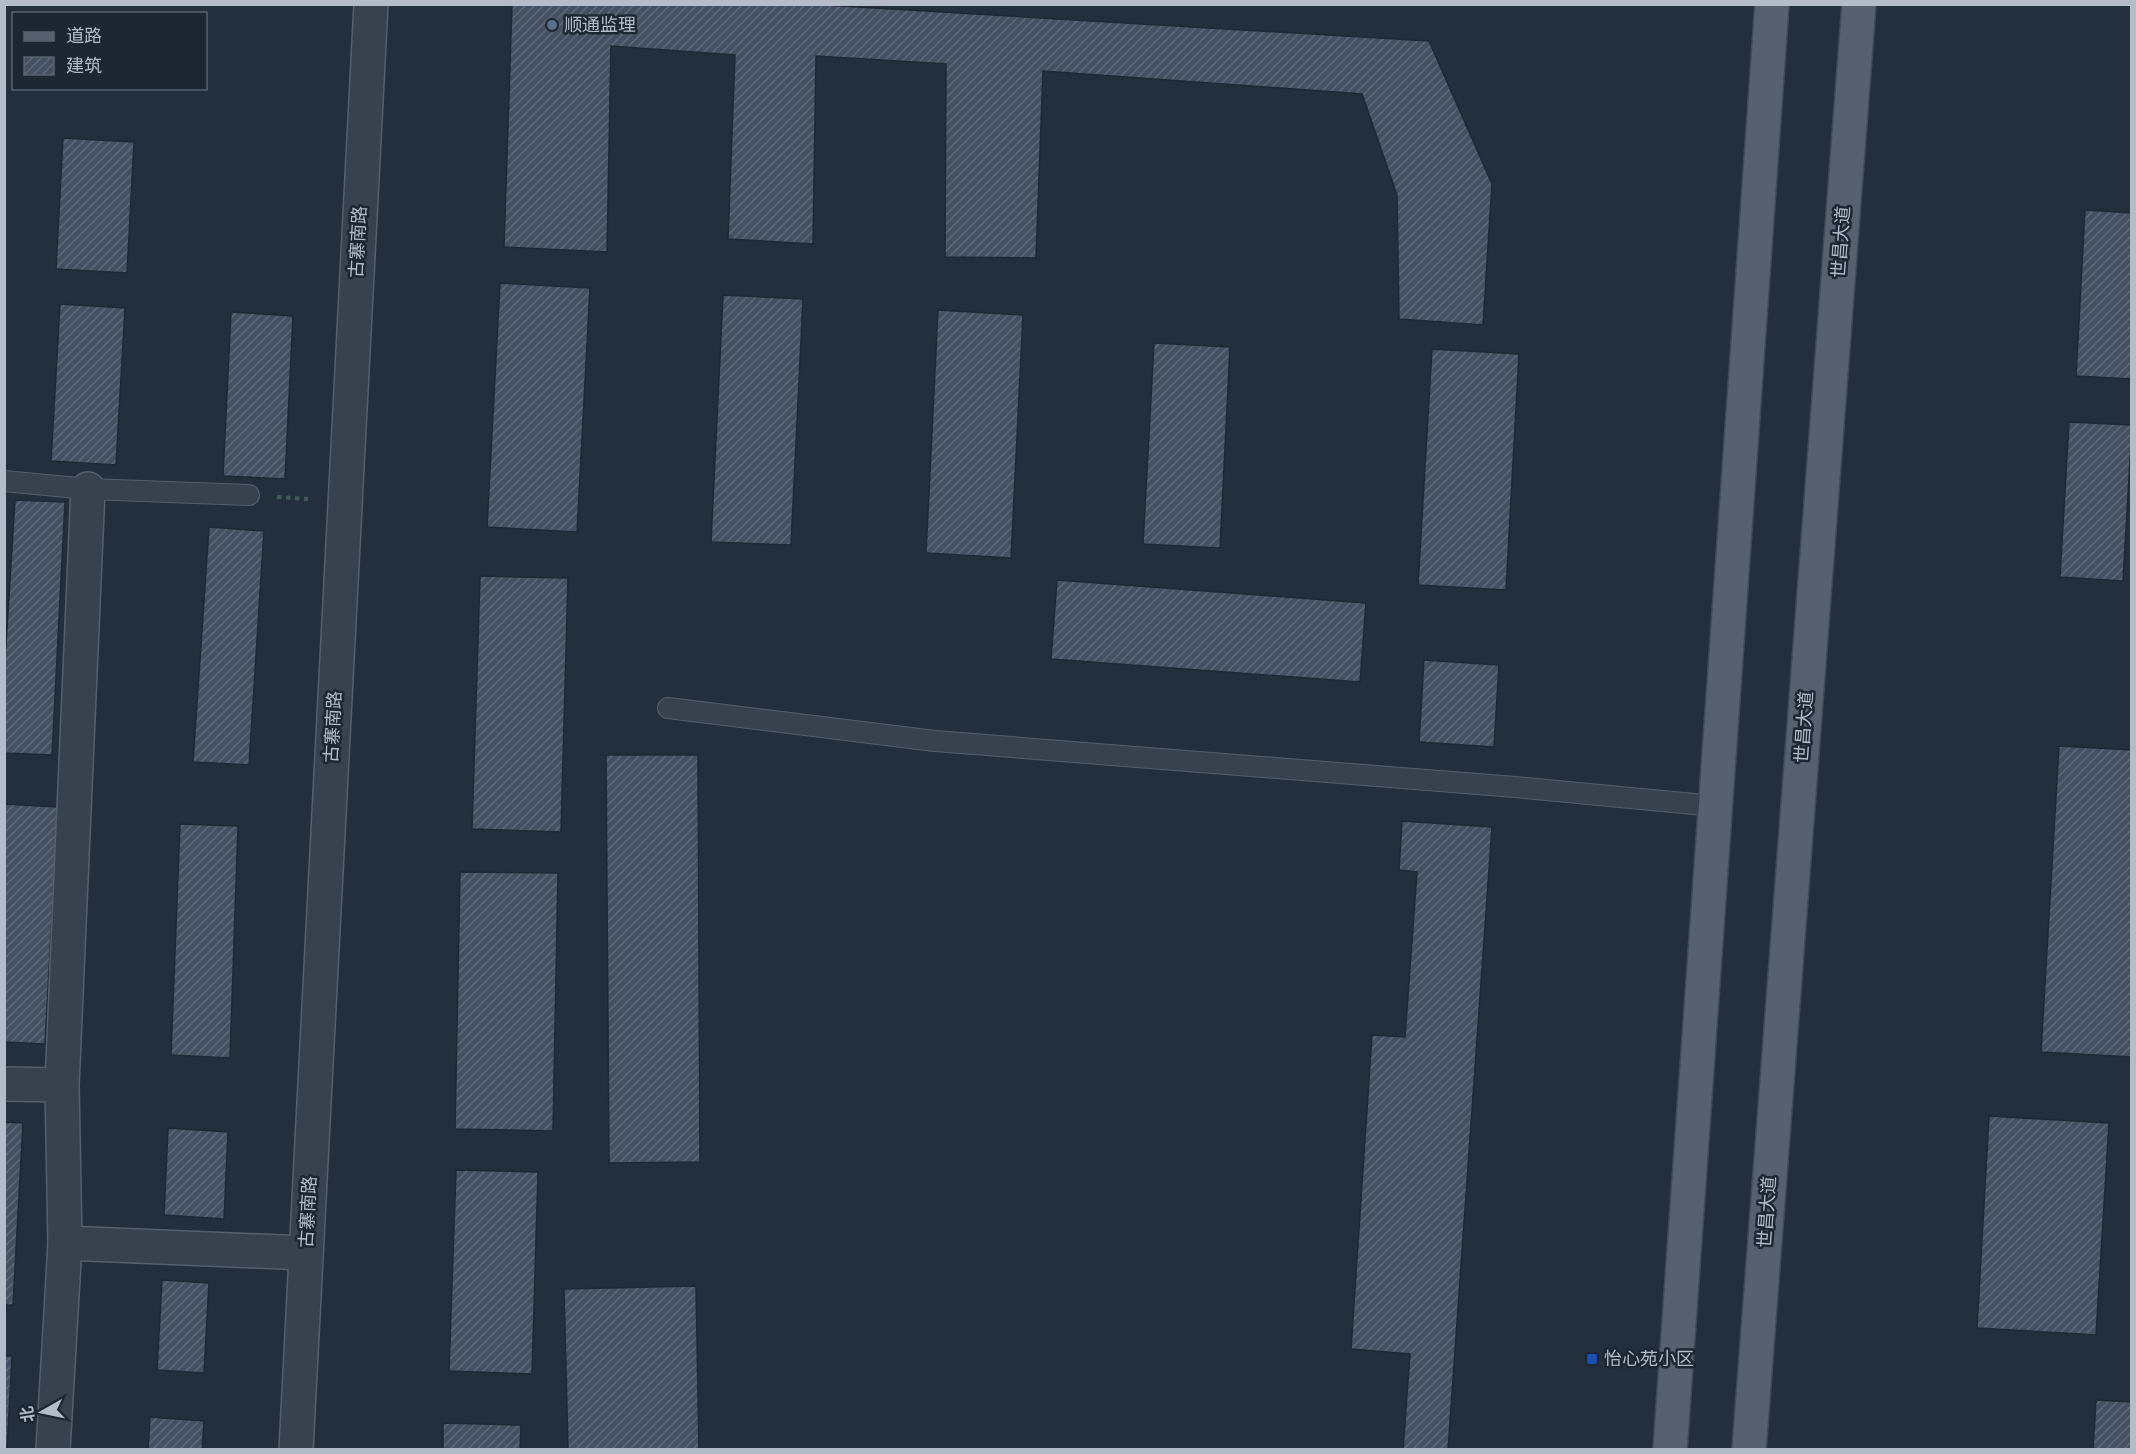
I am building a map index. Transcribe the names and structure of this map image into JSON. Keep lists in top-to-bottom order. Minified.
{"streets":{"main road":["世昌大道"],"street":["古寨南路"]},"places":{"other":["顺通监理"],"transit":["怡心苑小区"]},"legend":["道路","建筑"],"north":"left"}
